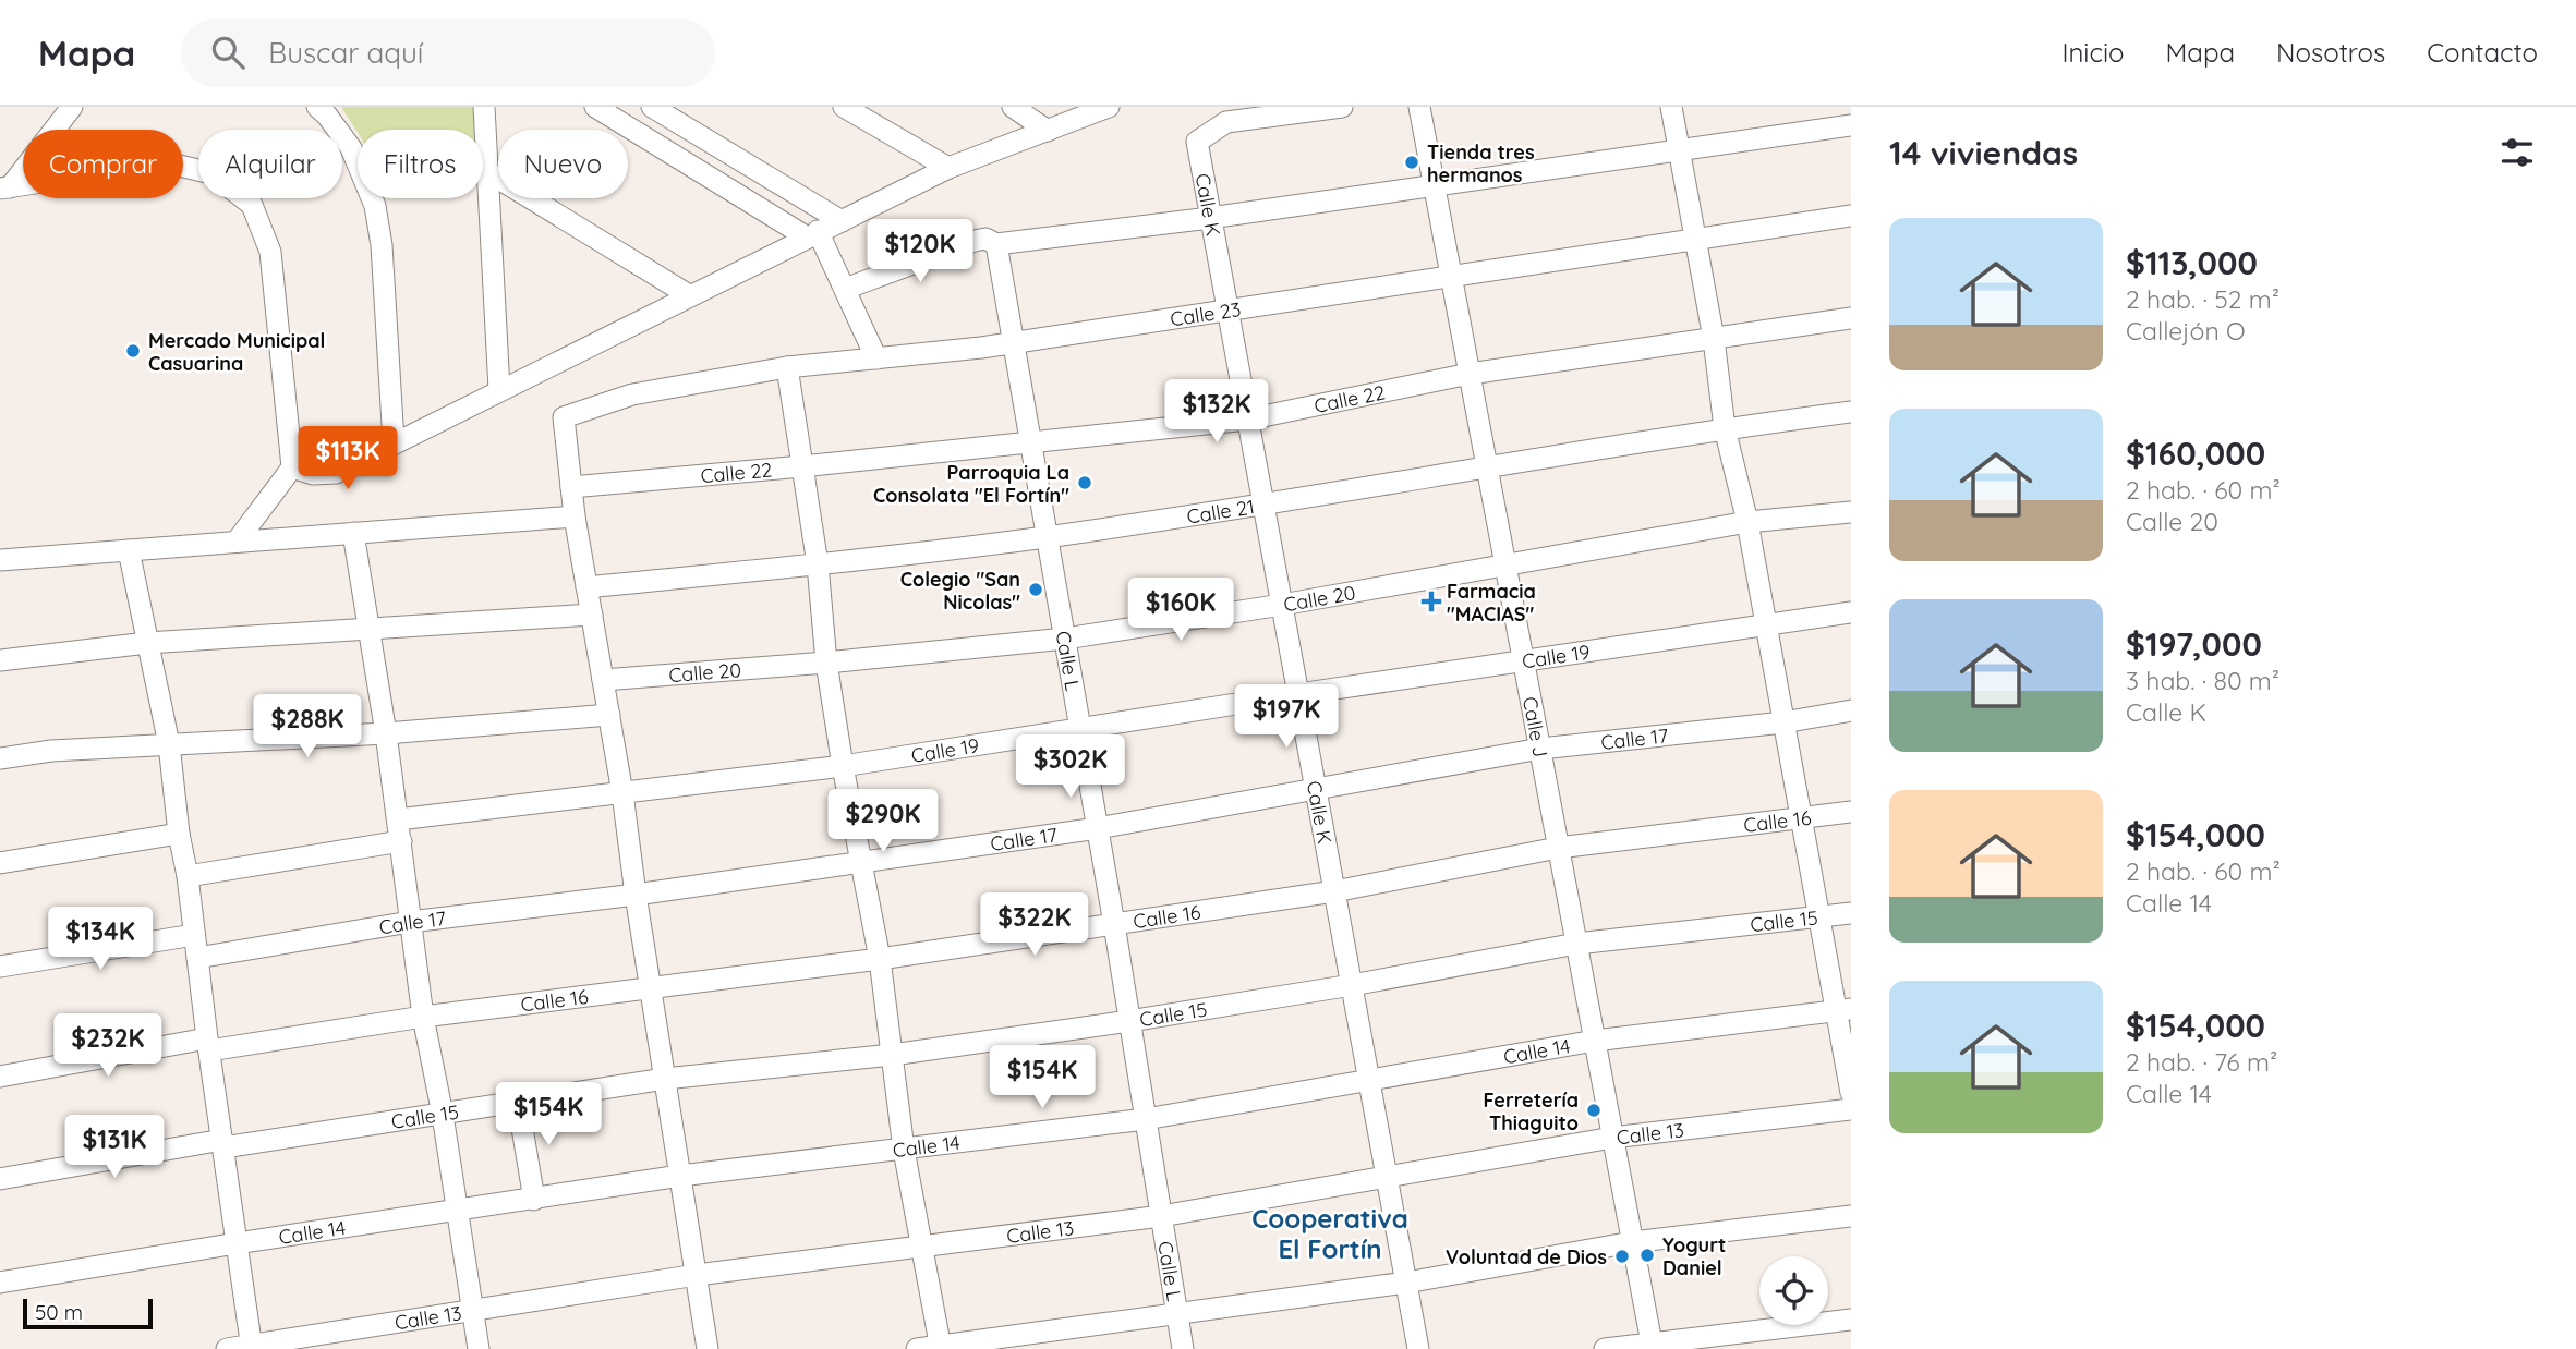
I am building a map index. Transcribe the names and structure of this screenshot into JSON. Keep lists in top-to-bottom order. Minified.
{"streets":{"street":["Calle K","Calle 23","Calle 22","Calle 21","Calle 20","Calle 19","Calle L","Calle J","Calle 17","Calle 16","Calle 15","Calle 14","Calle 13"]},"crossings":[["Calle K","Calle 23"],["Calle K","Calle 22"],["Calle K","Calle 21"],["Calle K","Calle 20"],["Calle K","Calle 19"],["Calle K","Calle 17"],["Calle K","Calle 16"],["Calle K","Calle 15"],["Calle K","Calle 14"],["Calle K","Calle 13"],["Calle 23","Calle 22"],["Calle 23","Calle L"],["Calle 23","Calle J"],["Calle 22","Calle L"],["Calle 22","Calle J"],["Calle 21","Calle L"],["Calle 21","Calle J"],["Calle 20","Calle L"],["Calle 20","Calle J"],["Calle 19","Calle L"],["Calle 19","Calle J"],["Calle L","Calle 17"],["Calle L","Calle 16"],["Calle L","Calle 15"],["Calle L","Calle 14"],["Calle L","Calle 13"],["Calle J","Calle 17"],["Calle J","Calle 16"],["Calle J","Calle 15"],["Calle J","Calle 14"],["Calle J","Calle 13"]],"districts":["Cooperativa El Fortín"],"places":{"other":["Tienda tres hermanos","Mercado Municipal Casuarina","Parroquia La Consolata \"El Fortín\"","Colegio \"San Nicolas\"","Ferretería Thiaguito","Yogurt Daniel","Voluntad de Dios"],"health":["Farmacia \"MACIAS\""]},"scale_bar":"50 m","page":{"header":"Mapa","search":"Buscar aquí","nav":["Inicio","Mapa","Nosotros","Contacto"],"heading":"14 viviendas","chip":["Comprar","Alquilar","Filtros","Nuevo"],"list":[{"name":"$113,000","note":"2 hab. · 52 m² · Callejón O"},{"name":"$160,000","note":"2 hab. · 60 m² · Calle 20"},{"name":"$197,000","note":"3 hab. · 80 m² · Calle K"},{"name":"$154,000","note":"2 hab. · 60 m² · Calle 14"},{"name":"$154,000","note":"2 hab. · 76 m² · Calle 14"}],"price":["$120K","$132K","$113K","$160K","$197K","$288K","$302K","$290K","$322K","$134K","$232K","$154K","$154K","$131K"],"scale":"50 m"}}
